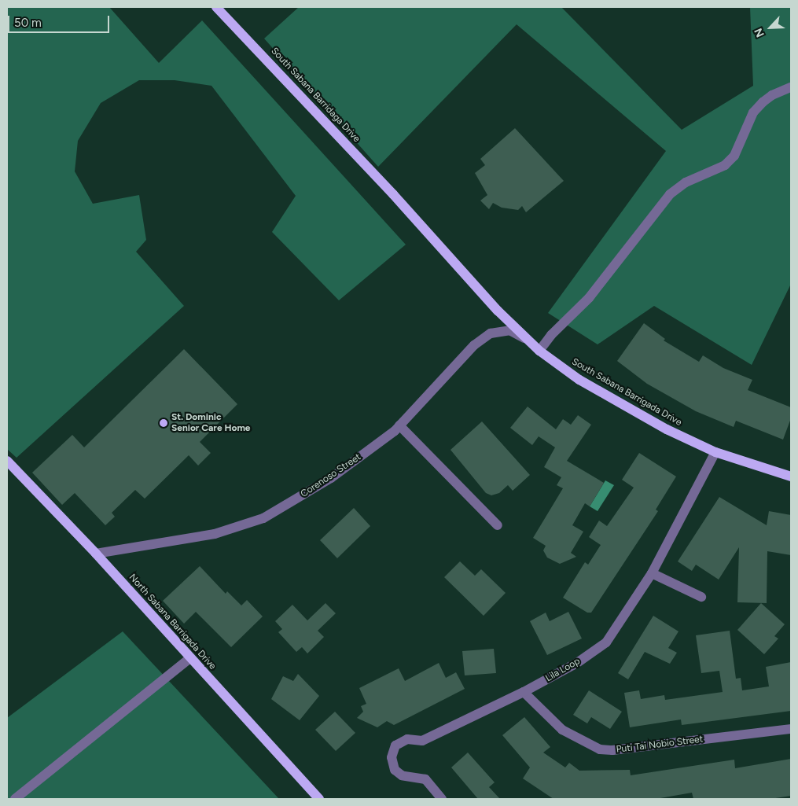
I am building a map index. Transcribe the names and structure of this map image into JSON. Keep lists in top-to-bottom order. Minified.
{"streets":{"main road":["South Sabana Barridaga Drive","South Sabana Barrigada Drive","North Sabana Barrigada Drive"],"street":["Corenoso Street","Lila Loop","Puti Tai Nobio Street"]},"crossings":[["South Sabana Barridaga Drive","South Sabana Barrigada Drive"],["South Sabana Barrigada Drive","Corenoso Street"],["South Sabana Barrigada Drive","Lila Loop"],["Corenoso Street","North Sabana Barrigada Drive"],["Lila Loop","Puti Tai Nobio Street"]],"places":["St. Dominic Senior Care Home"],"scale_bar":"50 m","north":"bottom left"}
